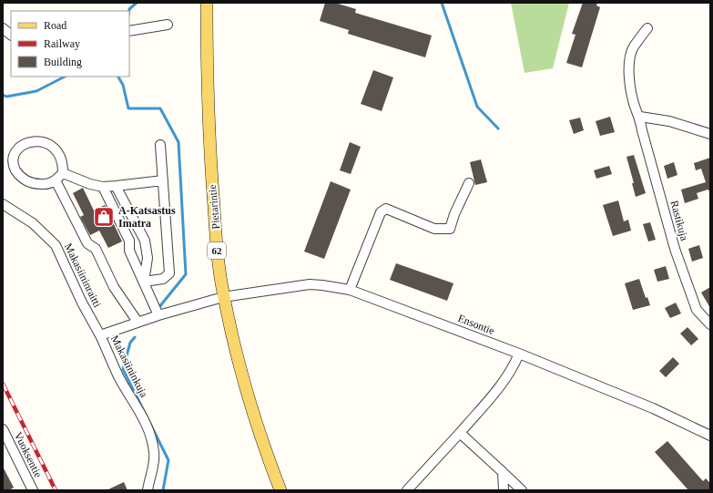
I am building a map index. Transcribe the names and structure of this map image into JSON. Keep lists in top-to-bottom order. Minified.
{"streets":{"main road":["Pietarintie","62"],"street":["Rastikuja","Makasiininraitti","Ensontie","Makasiininkuja","Vuoksentie"]},"crossings":[["Pietarintie","Ensontie"],["Pietarintie","Makasiininkuja"],["Makasiininraitti","Makasiininkuja"],["Ensontie","Makasiininkuja"]],"places":{"shop":["A-Katsastus Imatra"]},"legend":["Road","Railway","Building"]}
